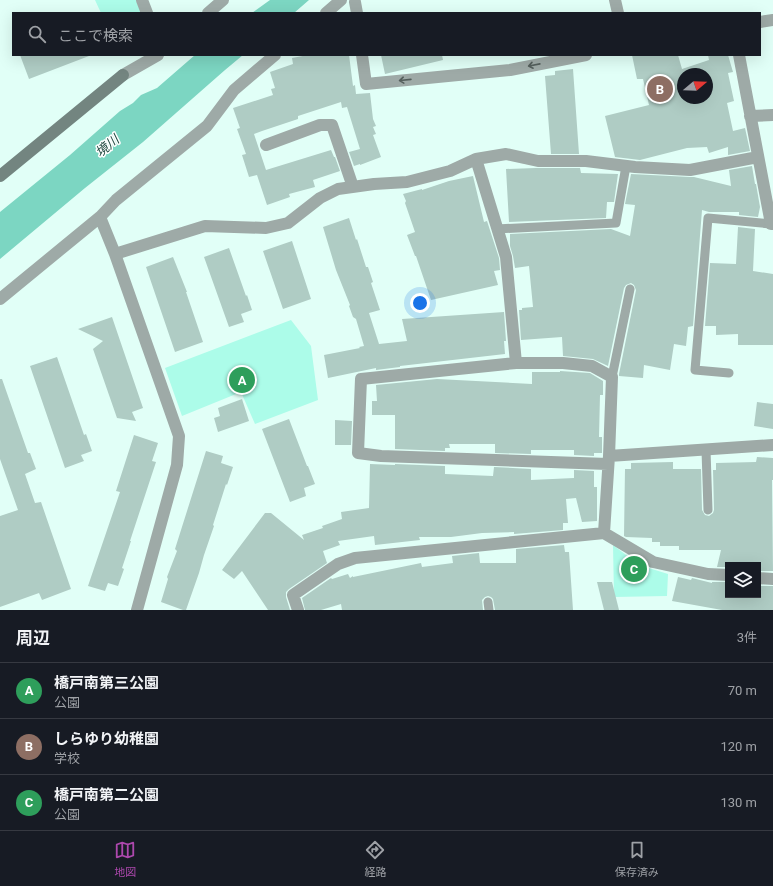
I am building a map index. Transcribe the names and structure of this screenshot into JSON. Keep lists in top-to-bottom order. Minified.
{"water":["境川"],"north":"right","page":{"search":"ここで検索","pins":["B","A","C"],"heading":["周辺","3件"],"list":[{"mark":"A","name":"橋戸南第三公園","note":"公園","value":"70 m"},{"mark":"B","name":"しらゆり幼稚園","note":"学校","value":"120 m"},{"mark":"C","name":"橋戸南第二公園","note":"公園","value":"130 m"}],"nav":["地図","経路","保存済み"]}}
